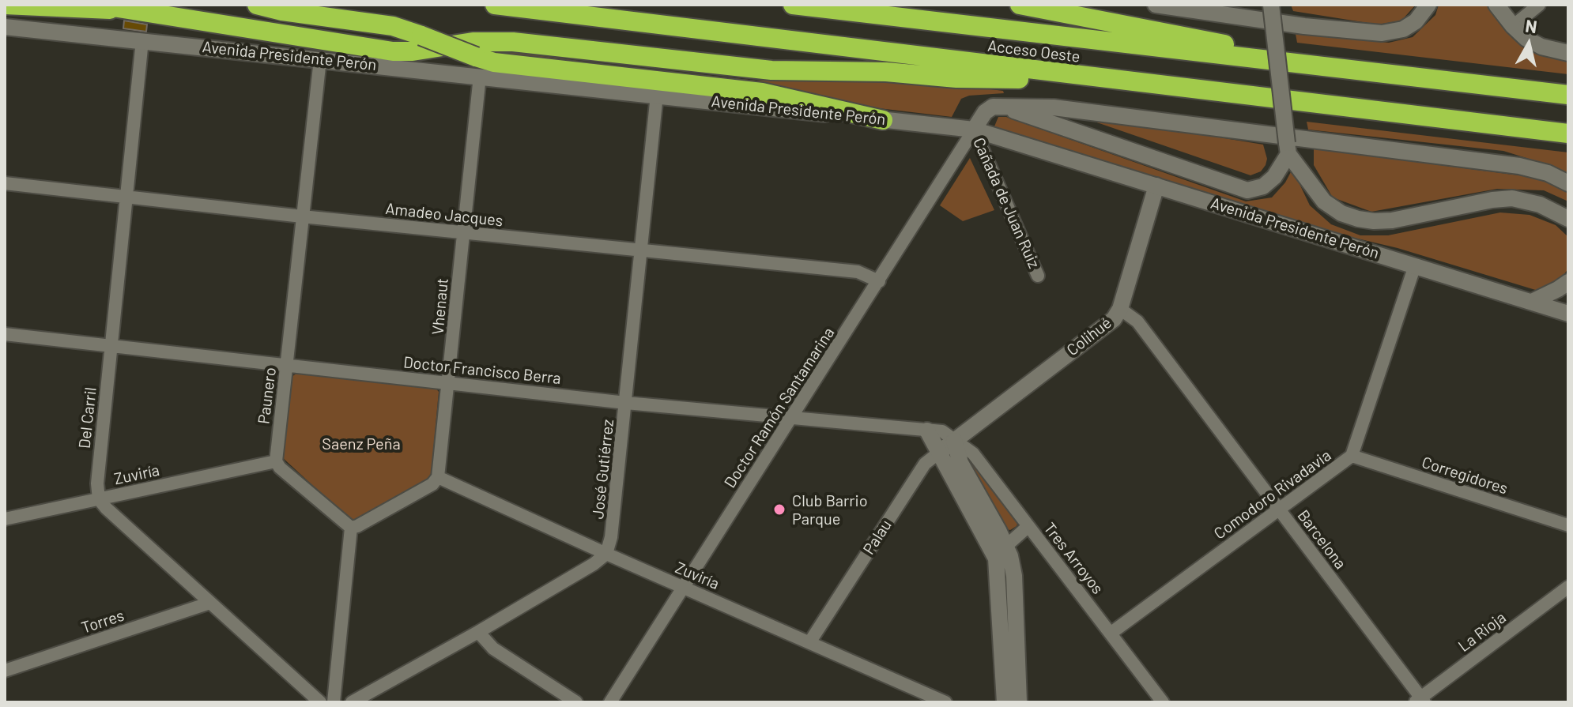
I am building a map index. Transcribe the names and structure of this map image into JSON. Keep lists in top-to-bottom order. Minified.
{"streets":{"highway":["Acceso Oeste"],"main road":["Avenida Presidente Perón","Colihué","Palau"],"street":["Cañada de Juan Ruiz","Amadeo Jacques","Vhenaut","Doctor Francisco Berra","Paunero","Doctor Ramón Santamarina","Del Carril","José Gutiérrez","Zuviría","Corregidores","Comodoro Rivadavia","Barcelona","Tres Arroyos","Torres","La Rioja"]},"crossings":[["Avenida Presidente Perón","Cañada de Juan Ruiz"],["Avenida Presidente Perón","Vhenaut"],["Avenida Presidente Perón","Colihué"],["Avenida Presidente Perón","Paunero"],["Avenida Presidente Perón","Doctor Ramón Santamarina"],["Avenida Presidente Perón","Del Carril"],["Avenida Presidente Perón","José Gutiérrez"],["Avenida Presidente Perón","Comodoro Rivadavia"],["Cañada de Juan Ruiz","Doctor Ramón Santamarina"],["Amadeo Jacques","Vhenaut"],["Amadeo Jacques","Paunero"],["Amadeo Jacques","Doctor Ramón Santamarina"],["Amadeo Jacques","Del Carril"],["Amadeo Jacques","José Gutiérrez"],["Vhenaut","Doctor Francisco Berra"],["Vhenaut","Zuviría"],["Colihué","Doctor Francisco Berra"],["Colihué","Palau"],["Colihué","Barcelona"],["Colihué","Tres Arroyos"],["Doctor Francisco Berra","Paunero"],["Doctor Francisco Berra","Doctor Ramón Santamarina"],["Doctor Francisco Berra","Del Carril"],["Doctor Francisco Berra","José Gutiérrez"],["Doctor Francisco Berra","Palau"],["Doctor Francisco Berra","Tres Arroyos"],["Paunero","Zuviría"],["Doctor Ramón Santamarina","Zuviría"],["Del Carril","Zuviría"],["José Gutiérrez","Zuviría"],["Zuviría","Palau"],["Corregidores","Comodoro Rivadavia"],["Comodoro Rivadavia","Barcelona"],["Comodoro Rivadavia","Tres Arroyos"],["Palau","Tres Arroyos"],["Barcelona","La Rioja"]],"parks":["Saenz Peña"],"places":["Club Barrio Parque"],"north":"top"}
